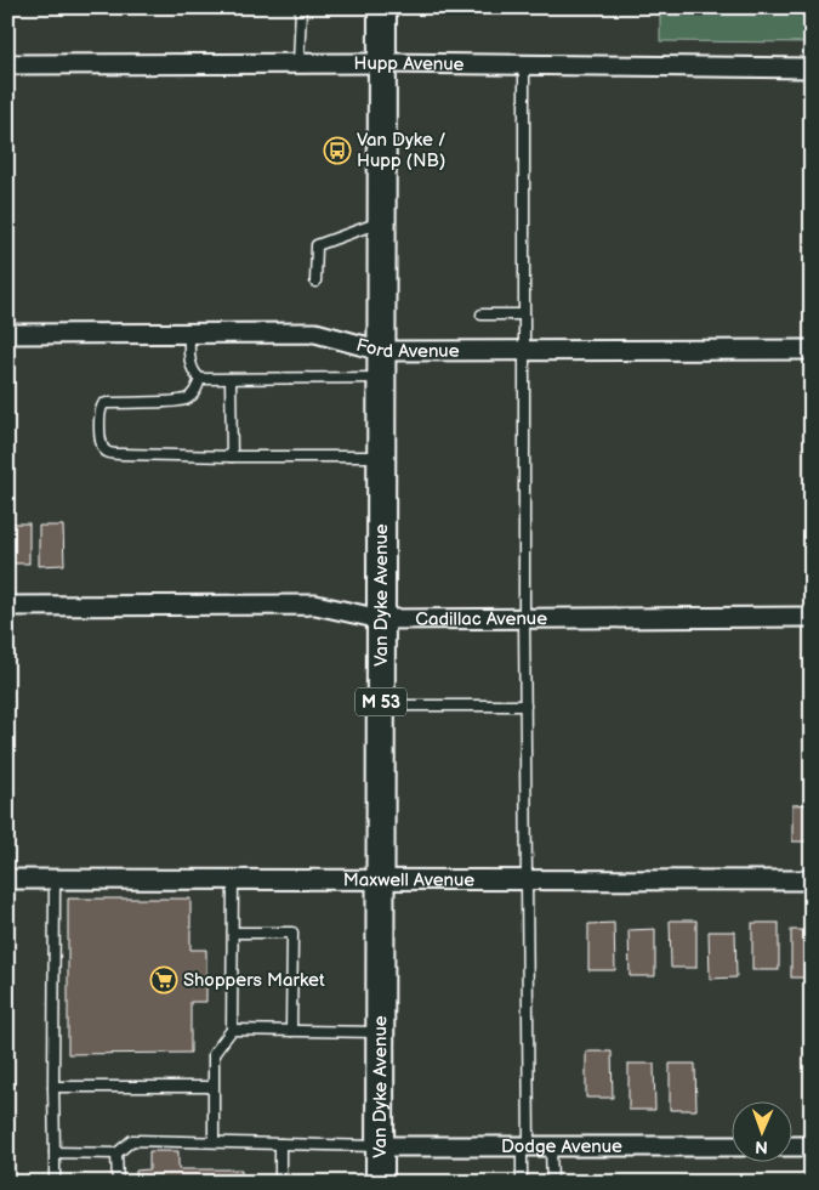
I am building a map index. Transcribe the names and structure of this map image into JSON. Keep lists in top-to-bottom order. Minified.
{"streets":{"main road":["Van Dyke Avenue","M 53"],"street":["Hupp Avenue","Ford Avenue","Cadillac Avenue","Maxwell Avenue","Dodge Avenue"]},"crossings":[["Hupp Avenue","Van Dyke Avenue"],["Ford Avenue","Van Dyke Avenue"],["Van Dyke Avenue","Cadillac Avenue"],["Van Dyke Avenue","Maxwell Avenue"],["Van Dyke Avenue","Dodge Avenue"]],"places":{"bus stop":["Van Dyke / Hupp (NB)"],"supermarket":["Shoppers Market"]},"north":"bottom"}
